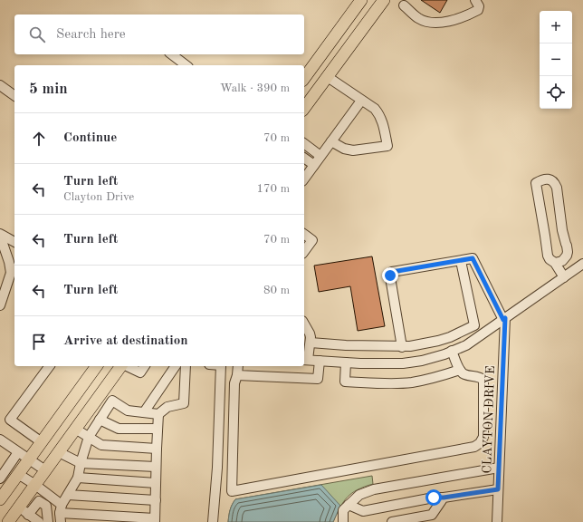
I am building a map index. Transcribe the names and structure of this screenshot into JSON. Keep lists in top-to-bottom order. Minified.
{"streets":{"street":["CLAYTON DRIVE"]},"page":{"map_buttons":["+","−"],"search":"Search here","heading":["5 min","Walk · 390 m"],"list":[["Continue","70 m"],["Turn left","Clayton Drive","170 m"],["Turn left","70 m"],["Turn left","80 m"],"Arrive at destination"]}}
